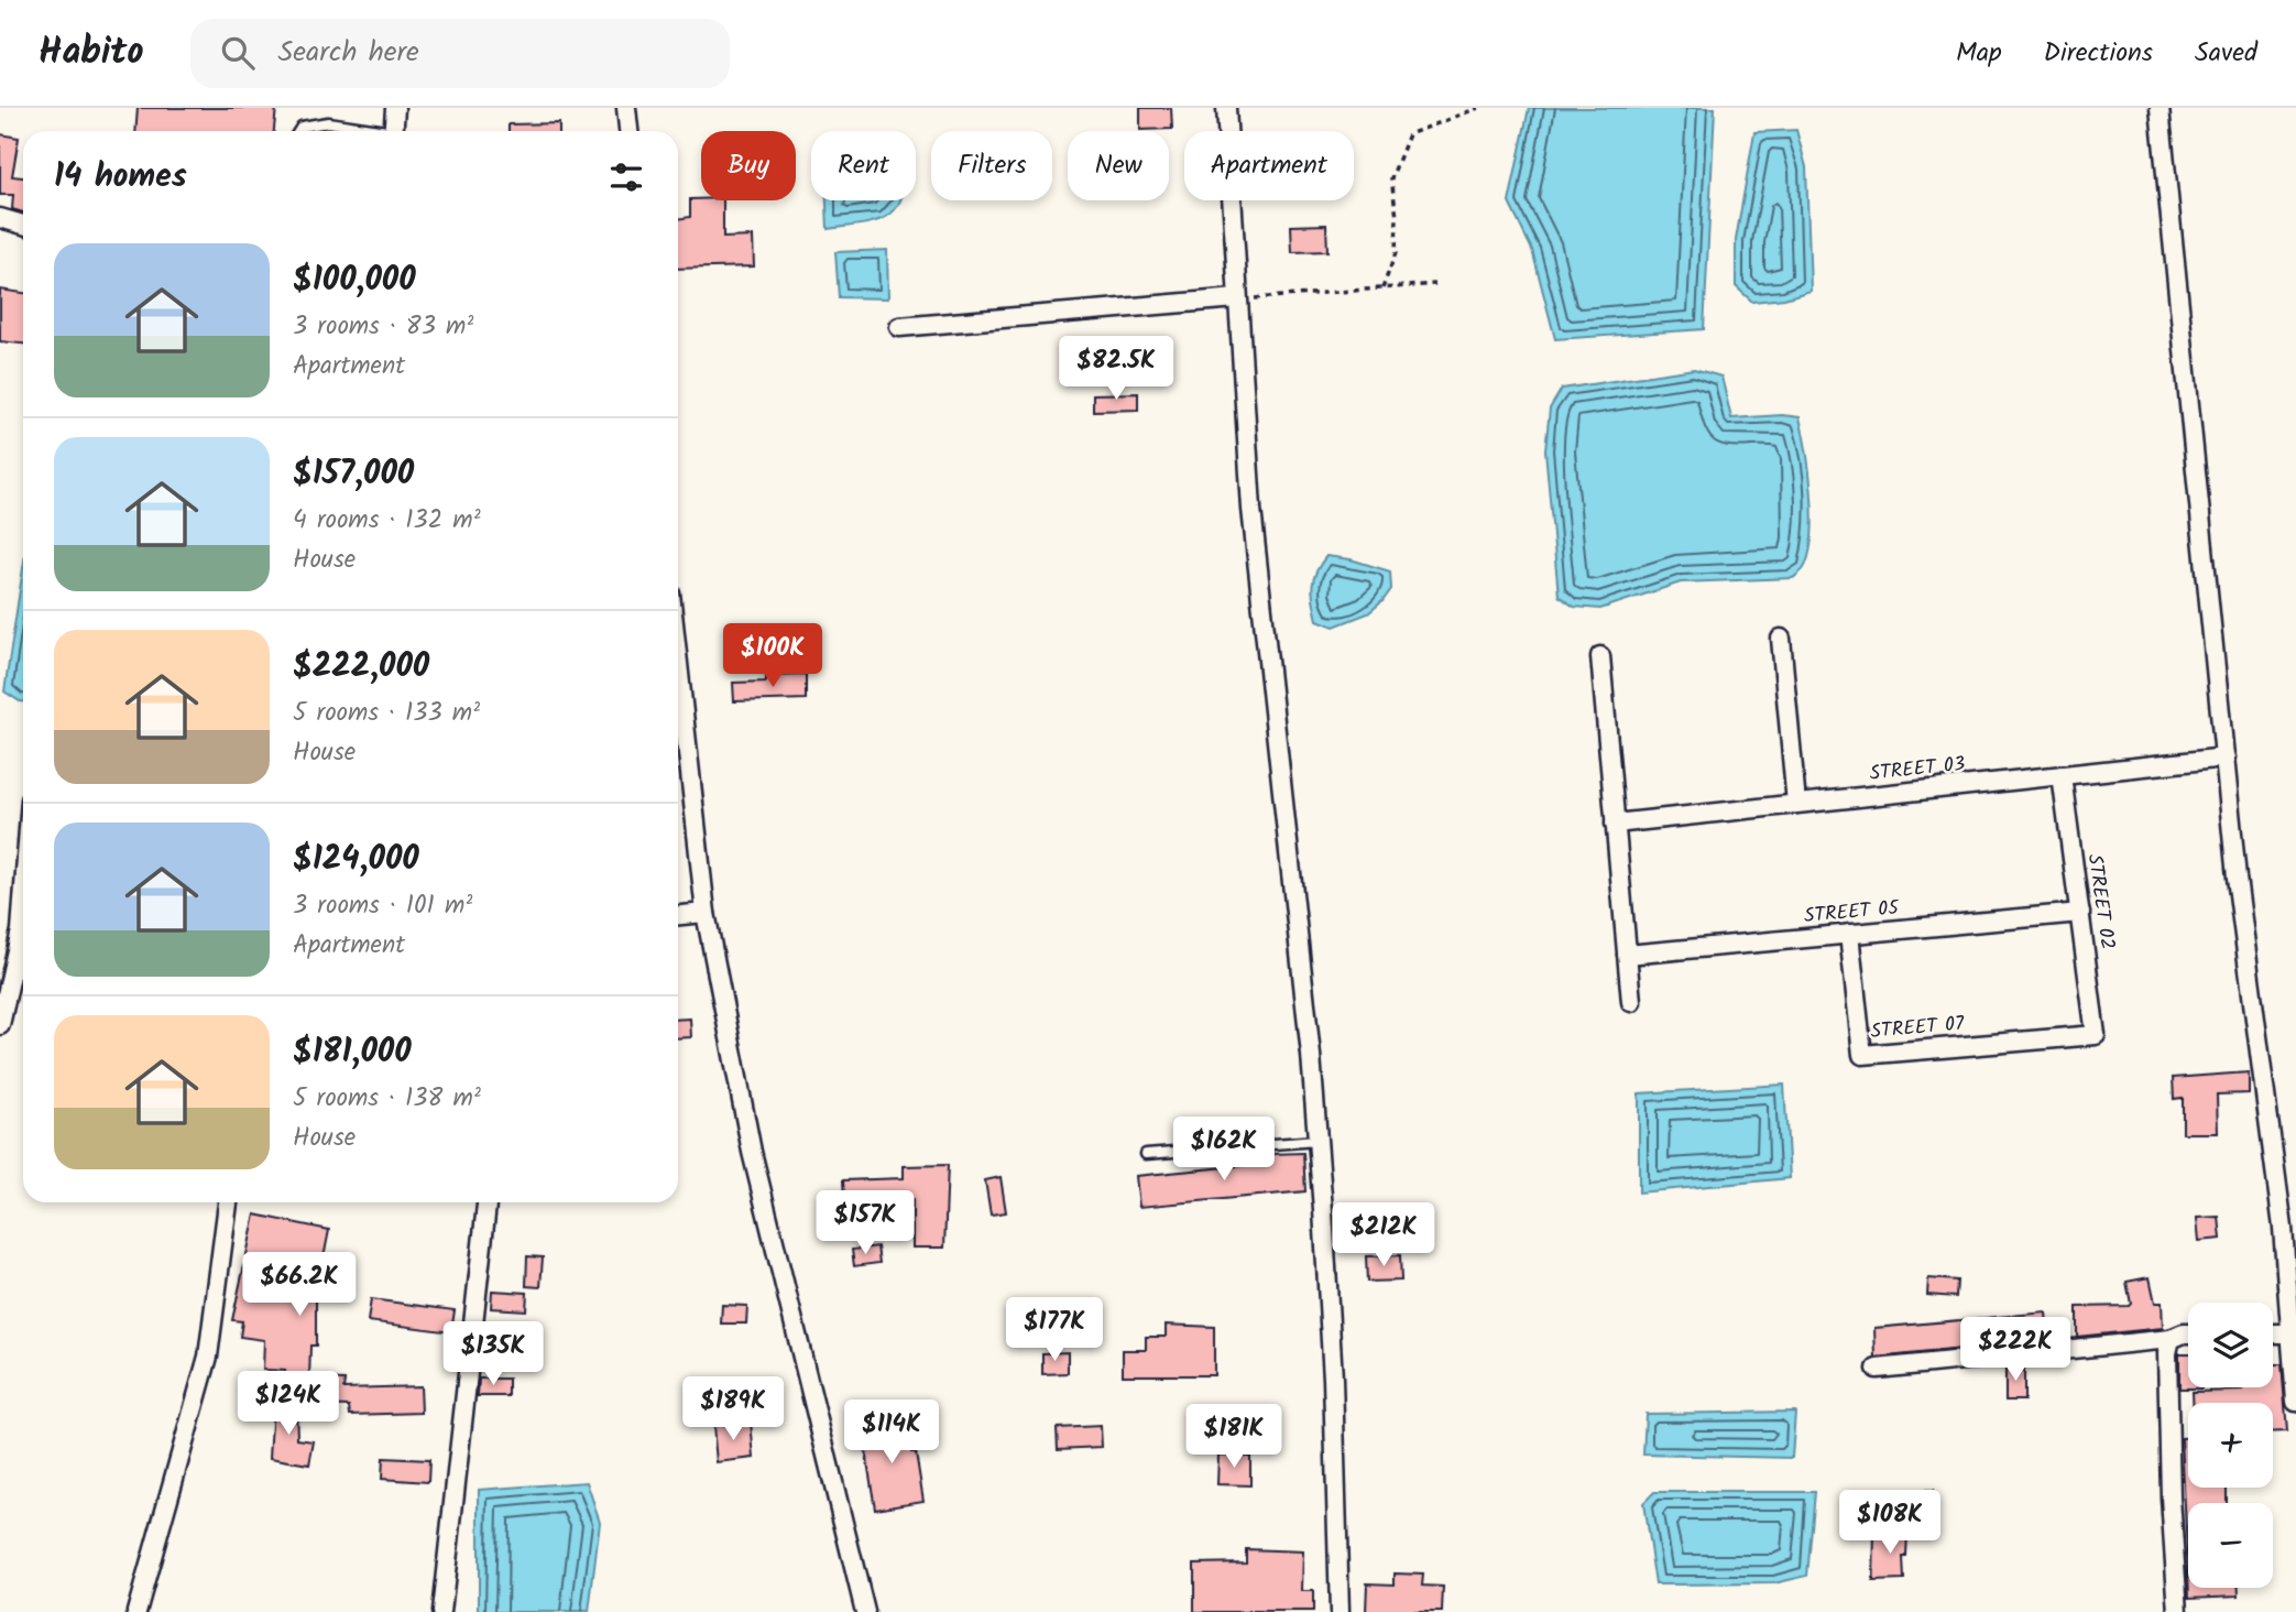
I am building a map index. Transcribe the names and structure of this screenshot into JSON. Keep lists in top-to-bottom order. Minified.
{"streets":{"street":["STREET 03","STREET 02","STREET 05","STREET 07"]},"crossings":[["STREET 03","STREET 02"],["STREET 02","STREET 05"],["STREET 02","STREET 07"],["STREET 05","STREET 07"]],"page":{"header":"Habito","search":"Search here","nav":["Map","Directions","Saved"],"chip":["Buy","Rent","Filters","New","Apartment"],"heading":"14 homes","list":[{"name":"$100,000","note":"3 rooms · 83 m² · Apartment"},{"name":"$157,000","note":"4 rooms · 132 m² · House"},{"name":"$222,000","note":"5 rooms · 133 m² · House"},{"name":"$124,000","note":"3 rooms · 101 m² · Apartment"},{"name":"$181,000","note":"5 rooms · 138 m² · House"}],"price":["$82.5K","$100K","$162K","$157K","$212K","$66.2K","$177K","$222K","$135K","$124K","$189K","$114K","$181K","$108K"],"map_buttons":["+","−"]}}
